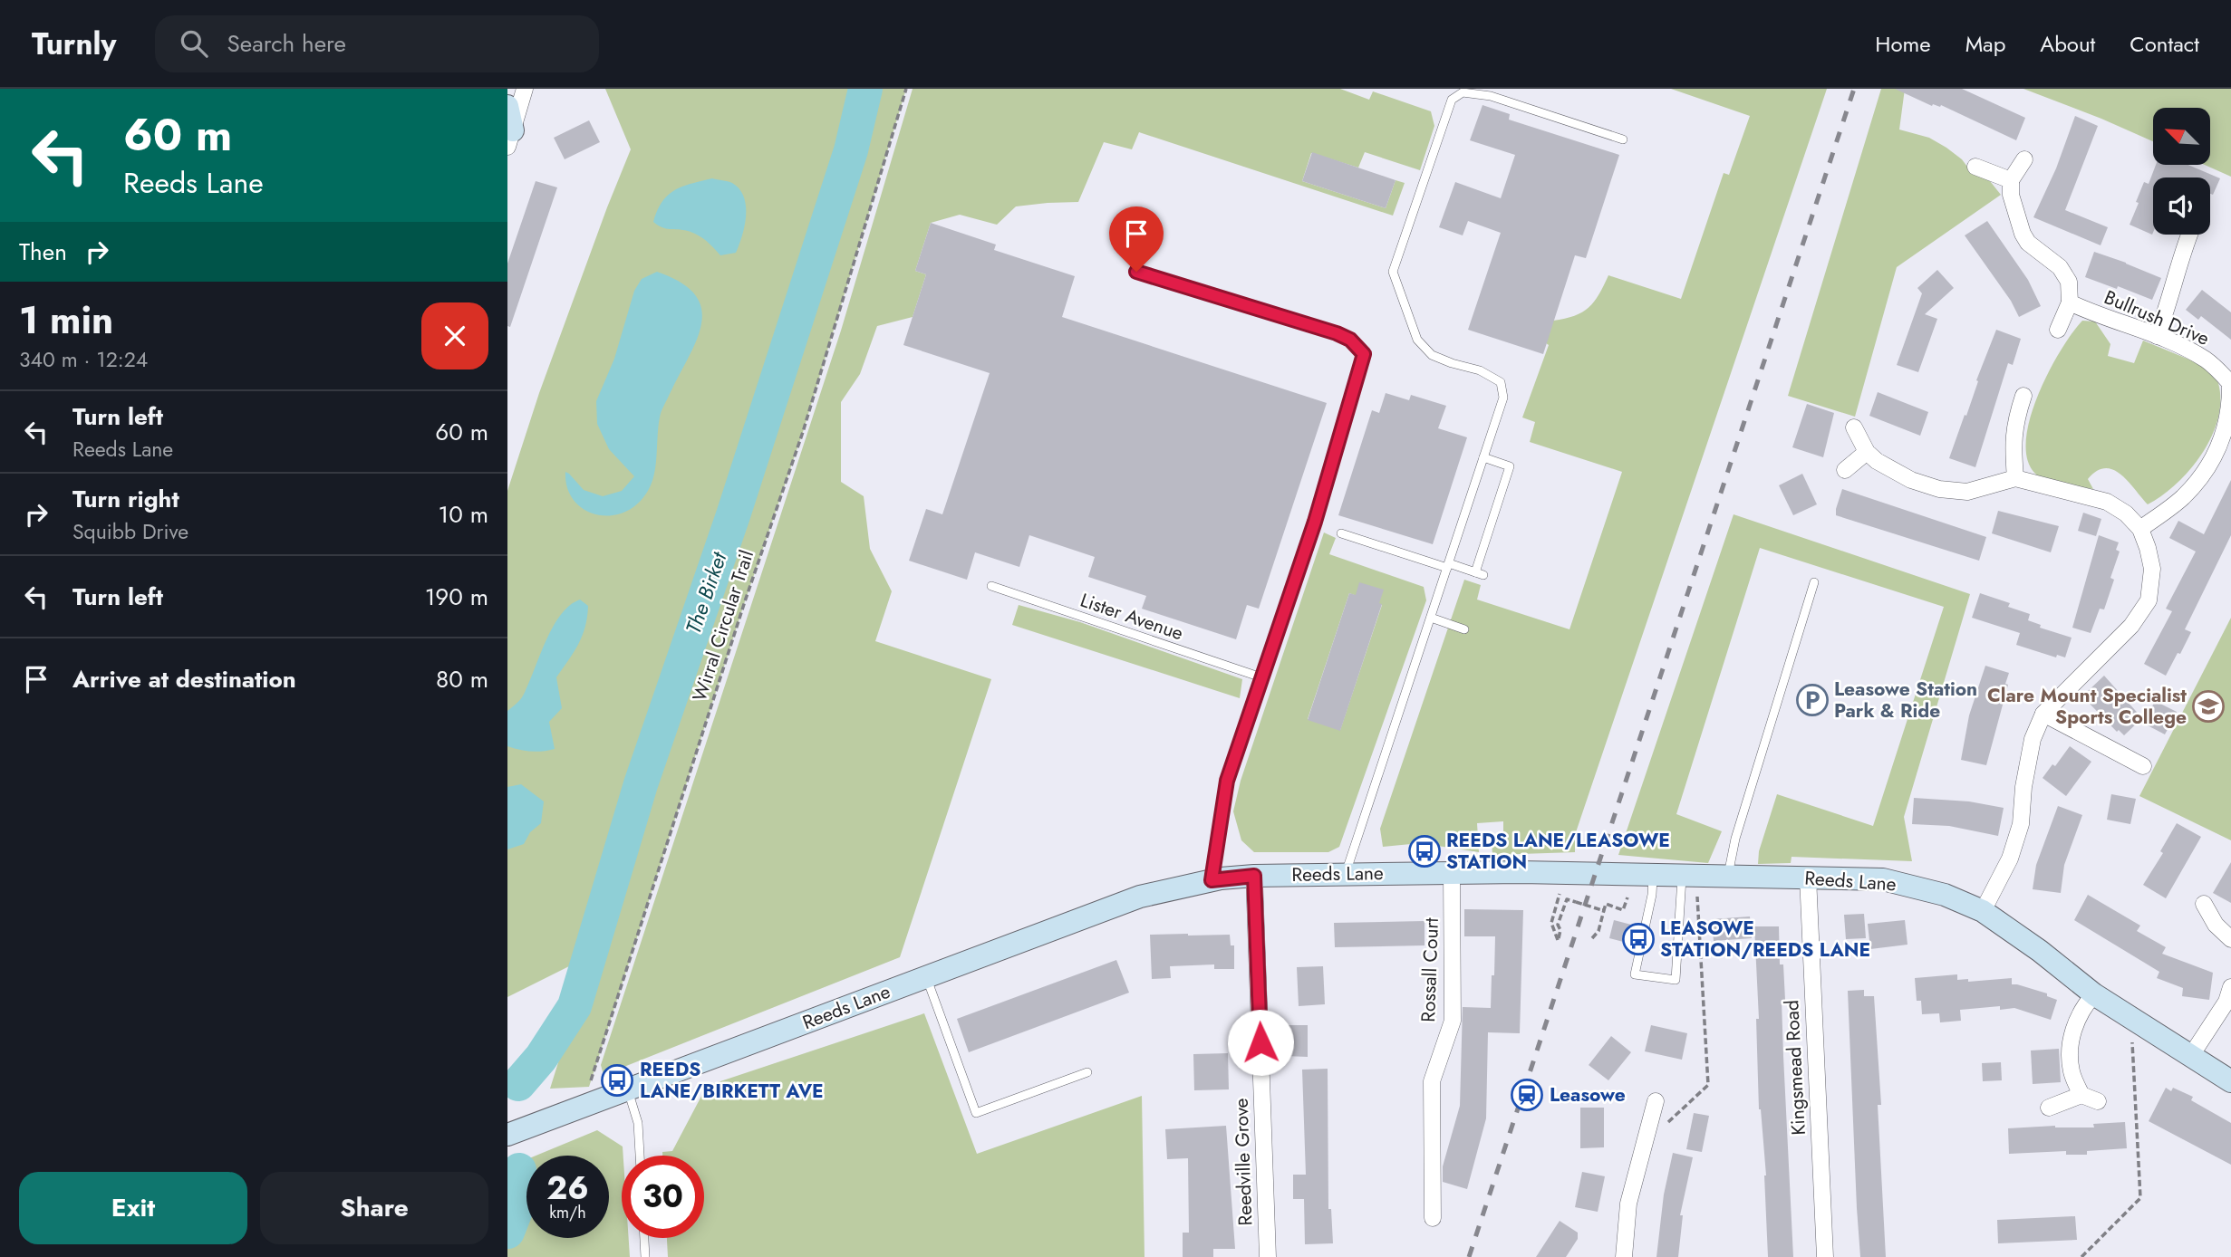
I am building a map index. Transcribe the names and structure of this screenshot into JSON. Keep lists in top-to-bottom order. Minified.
{"streets":{"street":["Bullrush Drive","Reeds Lane","Rossall Court","Kingsmead Road","Reedville Grove"],"lane":["Lister Avenue"],"path":["Wirral Circular Trail"]},"crossings":[["Reeds Lane","Rossall Court"],["Reeds Lane","Kingsmead Road"],["Reeds Lane","Reedville Grove"]],"water":["The Birket"],"places":{"parking":["Leasowe Station Park & Ride"],"school or university":["Clare Mount Specialist Sports College"],"bus stop":["REEDS LANE/LEASOWE STATION","LEASOWE STATION/REEDS LANE","REEDS LANE/BIRKETT AVE"],"station":["Leasowe"]},"north":"top left","page":{"header":"Turnly","search":"Search here","nav":["Home","Map","About","Contact"],"turn":["60 m","Reeds Lane"],"then":"Then","heading":["1 min","340 m · 12:24"],"list":[{"name":"Turn left","note":"Reeds Lane","value":"60 m"},{"name":"Turn right","note":"Squibb Drive","value":"10 m"},{"name":"Turn left","value":"190 m"},{"name":"Arrive at destination","value":"80 m"}],"speed":"26 km/h","limit":"30","buttons":["Exit","Share"]}}
